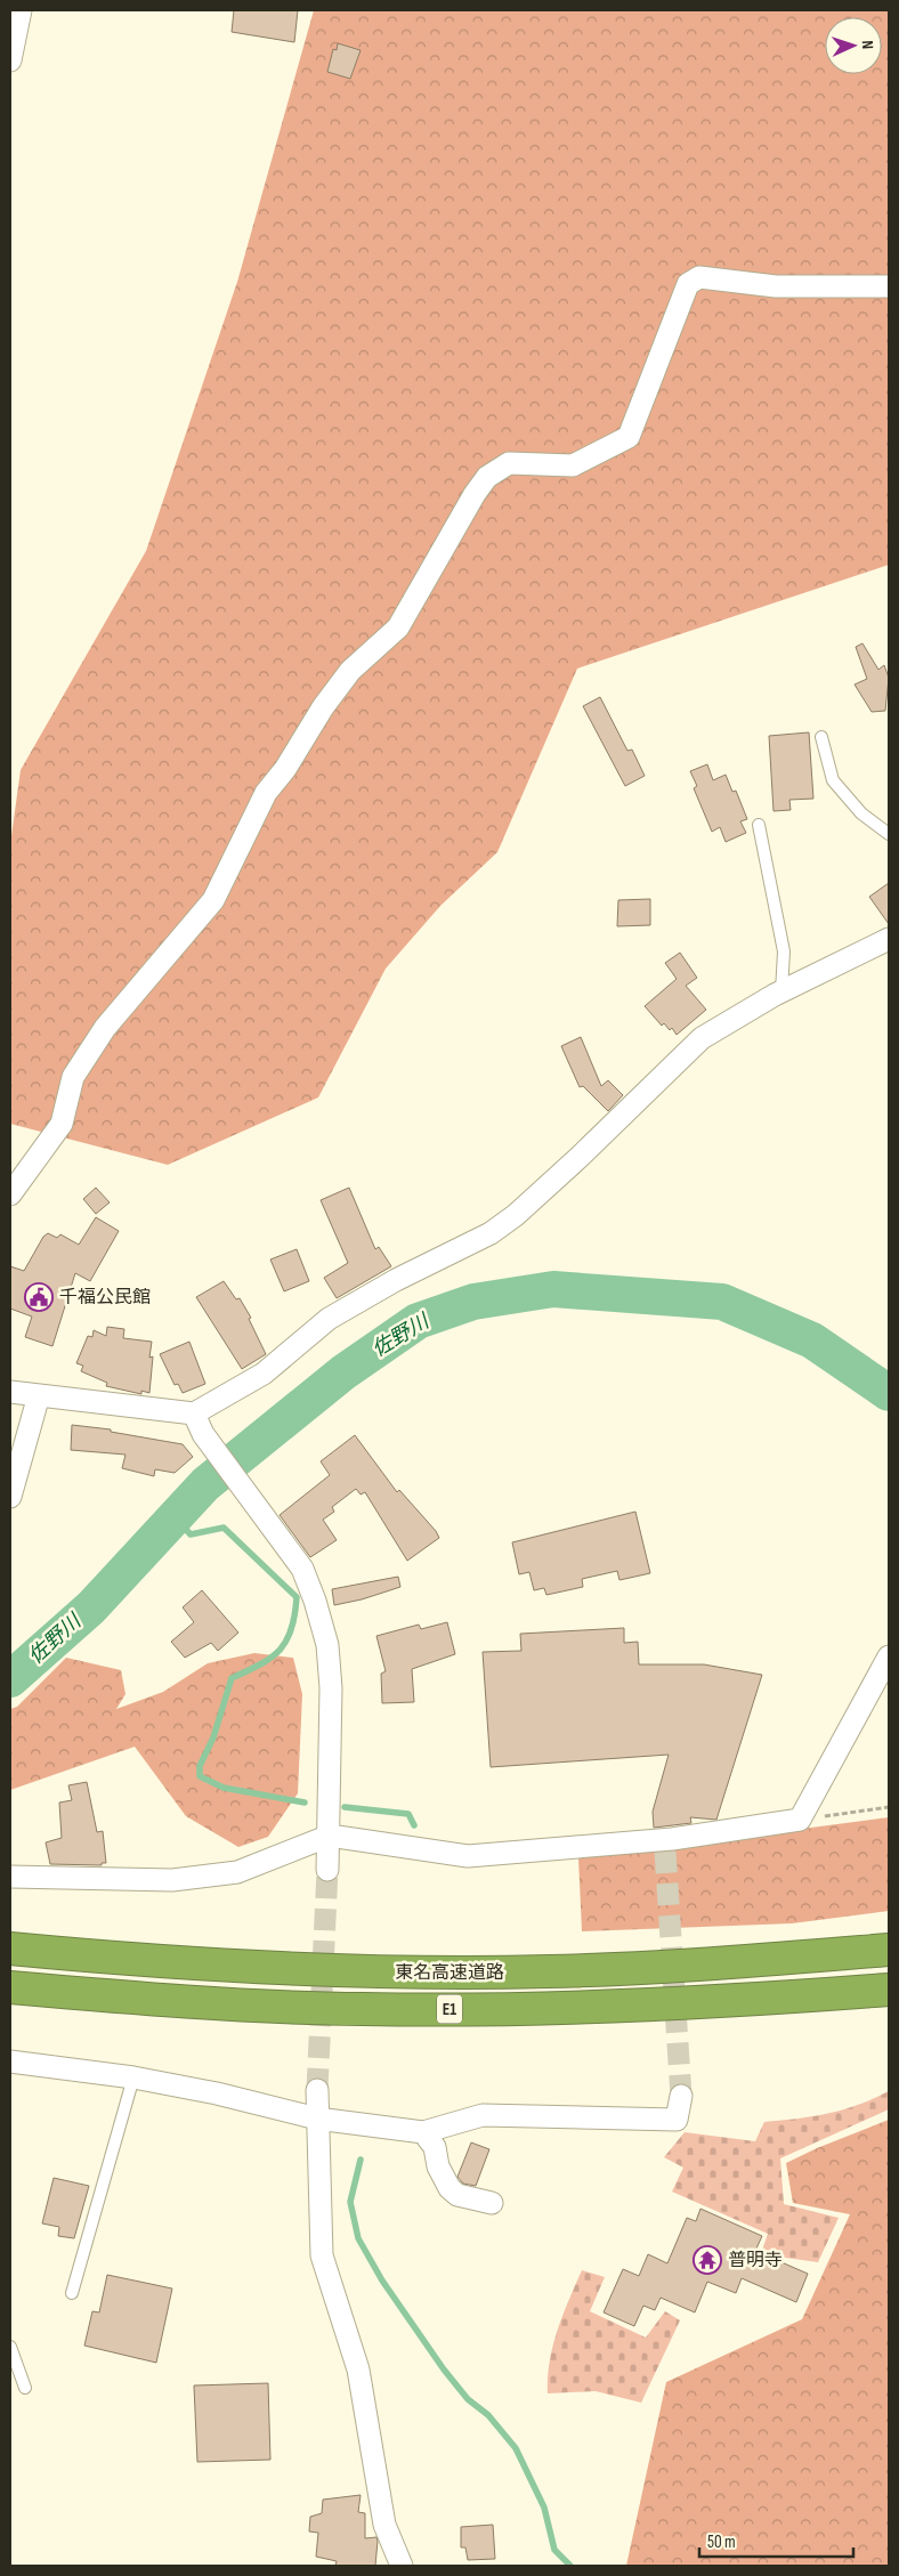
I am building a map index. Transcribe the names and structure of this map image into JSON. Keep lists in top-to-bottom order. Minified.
{"streets":{"highway":["東名高速道路","E1"]},"water":["佐野川"],"places":{"public building":["千福公民館"],"temple":["普明寺"]},"scale_bar":"50 m","north":"right"}
